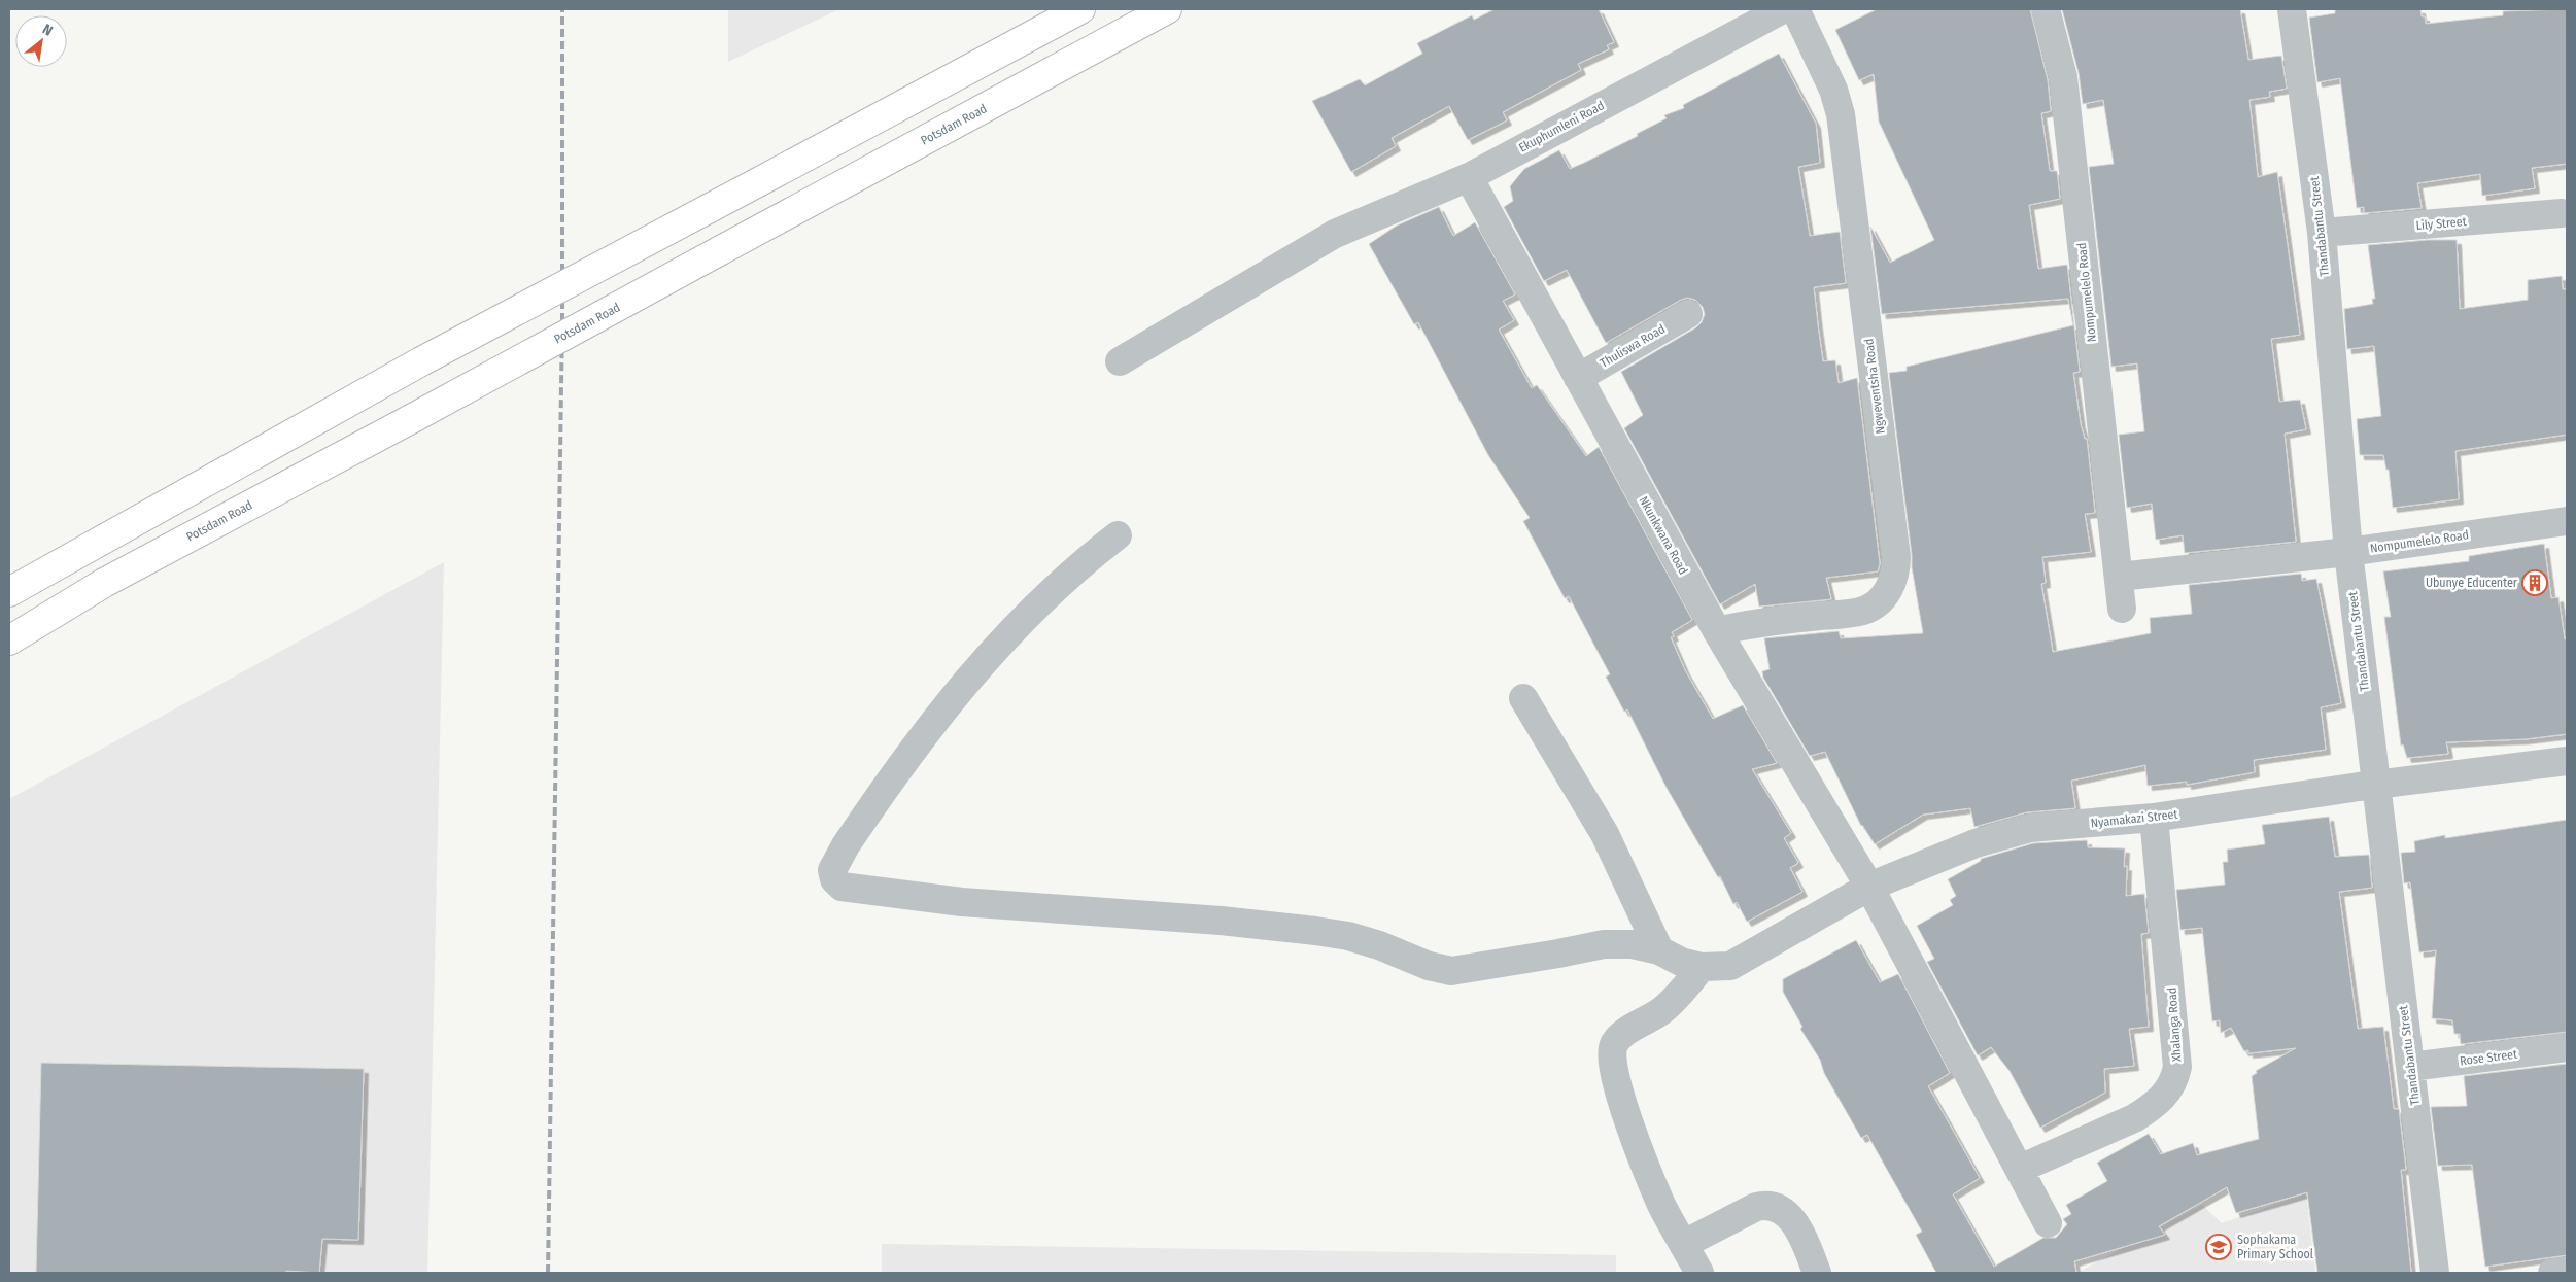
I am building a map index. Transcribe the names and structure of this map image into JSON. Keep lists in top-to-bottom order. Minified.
{"streets":{"main road":["Potsdam Road"],"street":["Ekuphumleni Road","Lily Street","Thandabantu Street","Nompumelelo Road","Thuliswa Road","Ngweventsha Road","Nkunkwana Road","Nyamakazi Street","Xhalanga Road","Rose Street"]},"crossings":[["Ekuphumleni Road","Nkunkwana Road"],["Lily Street","Thandabantu Street"],["Thandabantu Street","Nompumelelo Road"],["Thandabantu Street","Nyamakazi Street"],["Thandabantu Street","Rose Street"],["Thuliswa Road","Nkunkwana Road"],["Ngweventsha Road","Nkunkwana Road"],["Nkunkwana Road","Nyamakazi Street"],["Nyamakazi Street","Xhalanga Road"]],"places":{"building":["Ubunye Educenter"],"school or university":["Sophakama Primary School"]},"north":"top right"}
